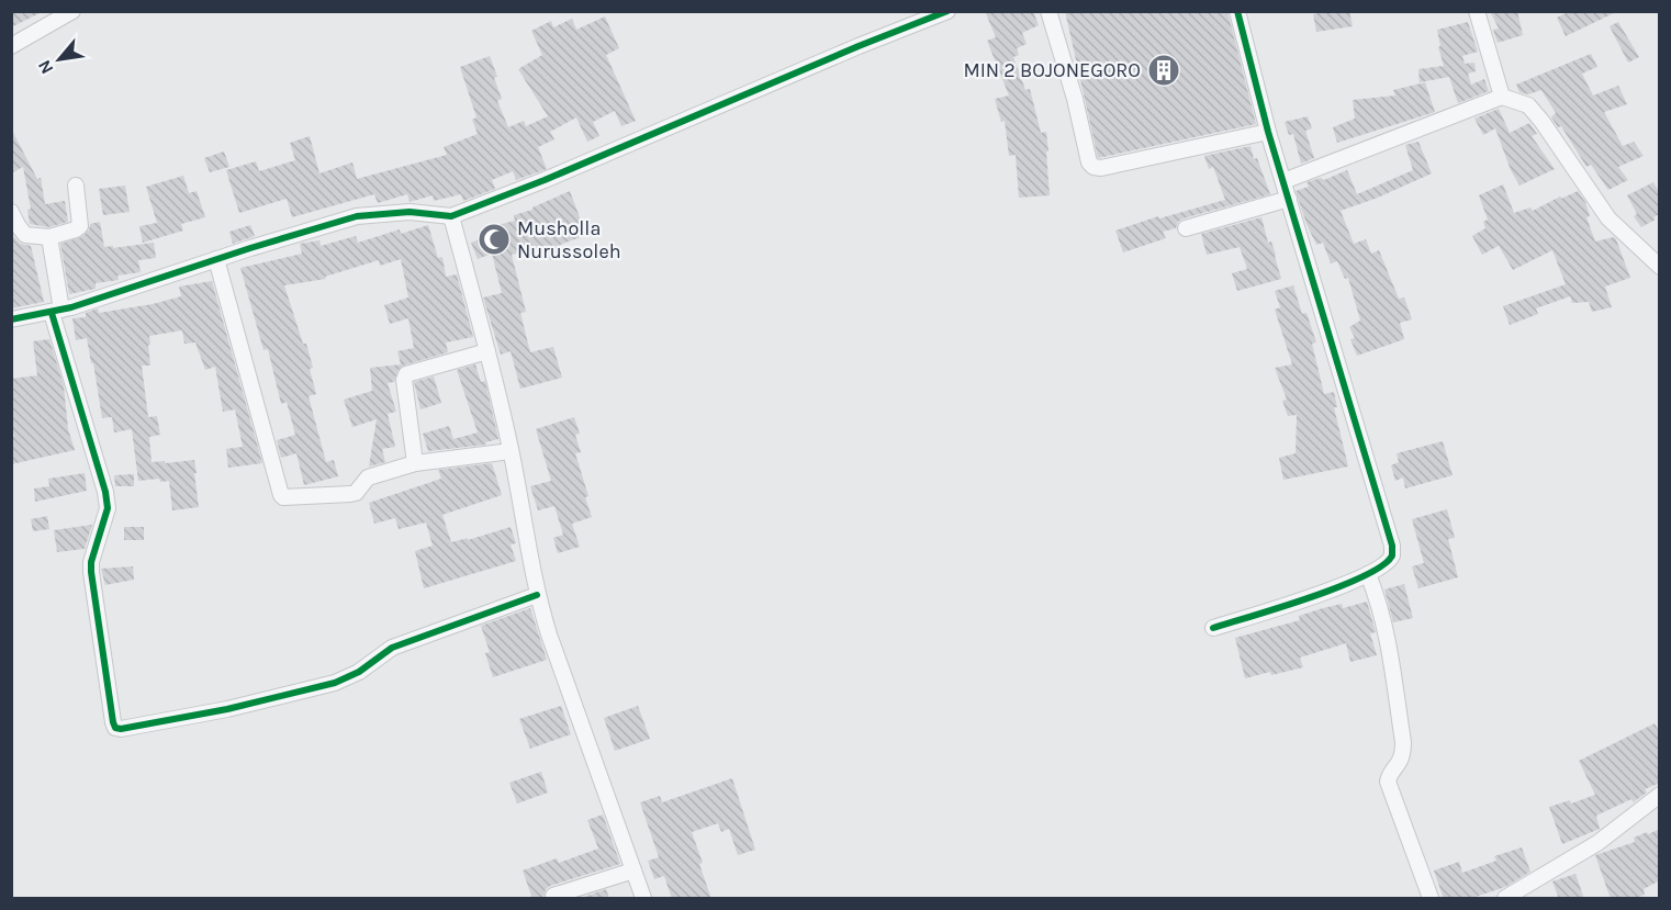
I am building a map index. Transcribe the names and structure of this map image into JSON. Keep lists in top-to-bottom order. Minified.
{"places":{"building":["MIN 2 BOJONEGORO"],"mosque":["Musholla Nurussoleh"]},"north":"bottom left"}
